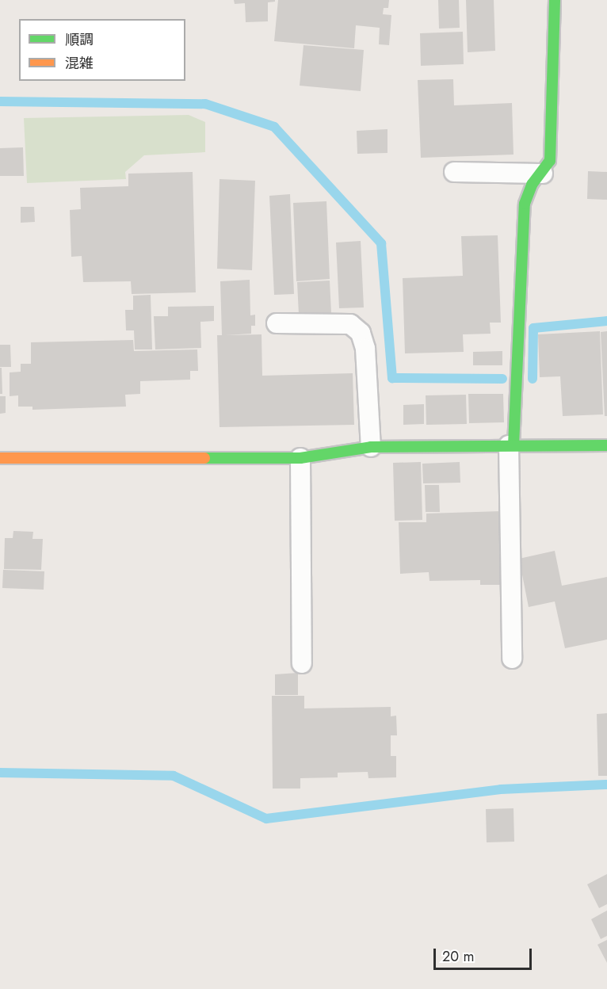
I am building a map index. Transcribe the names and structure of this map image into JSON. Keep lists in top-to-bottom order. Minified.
{"legend":["順調","混雑"],"scale_bar":"20 m"}
